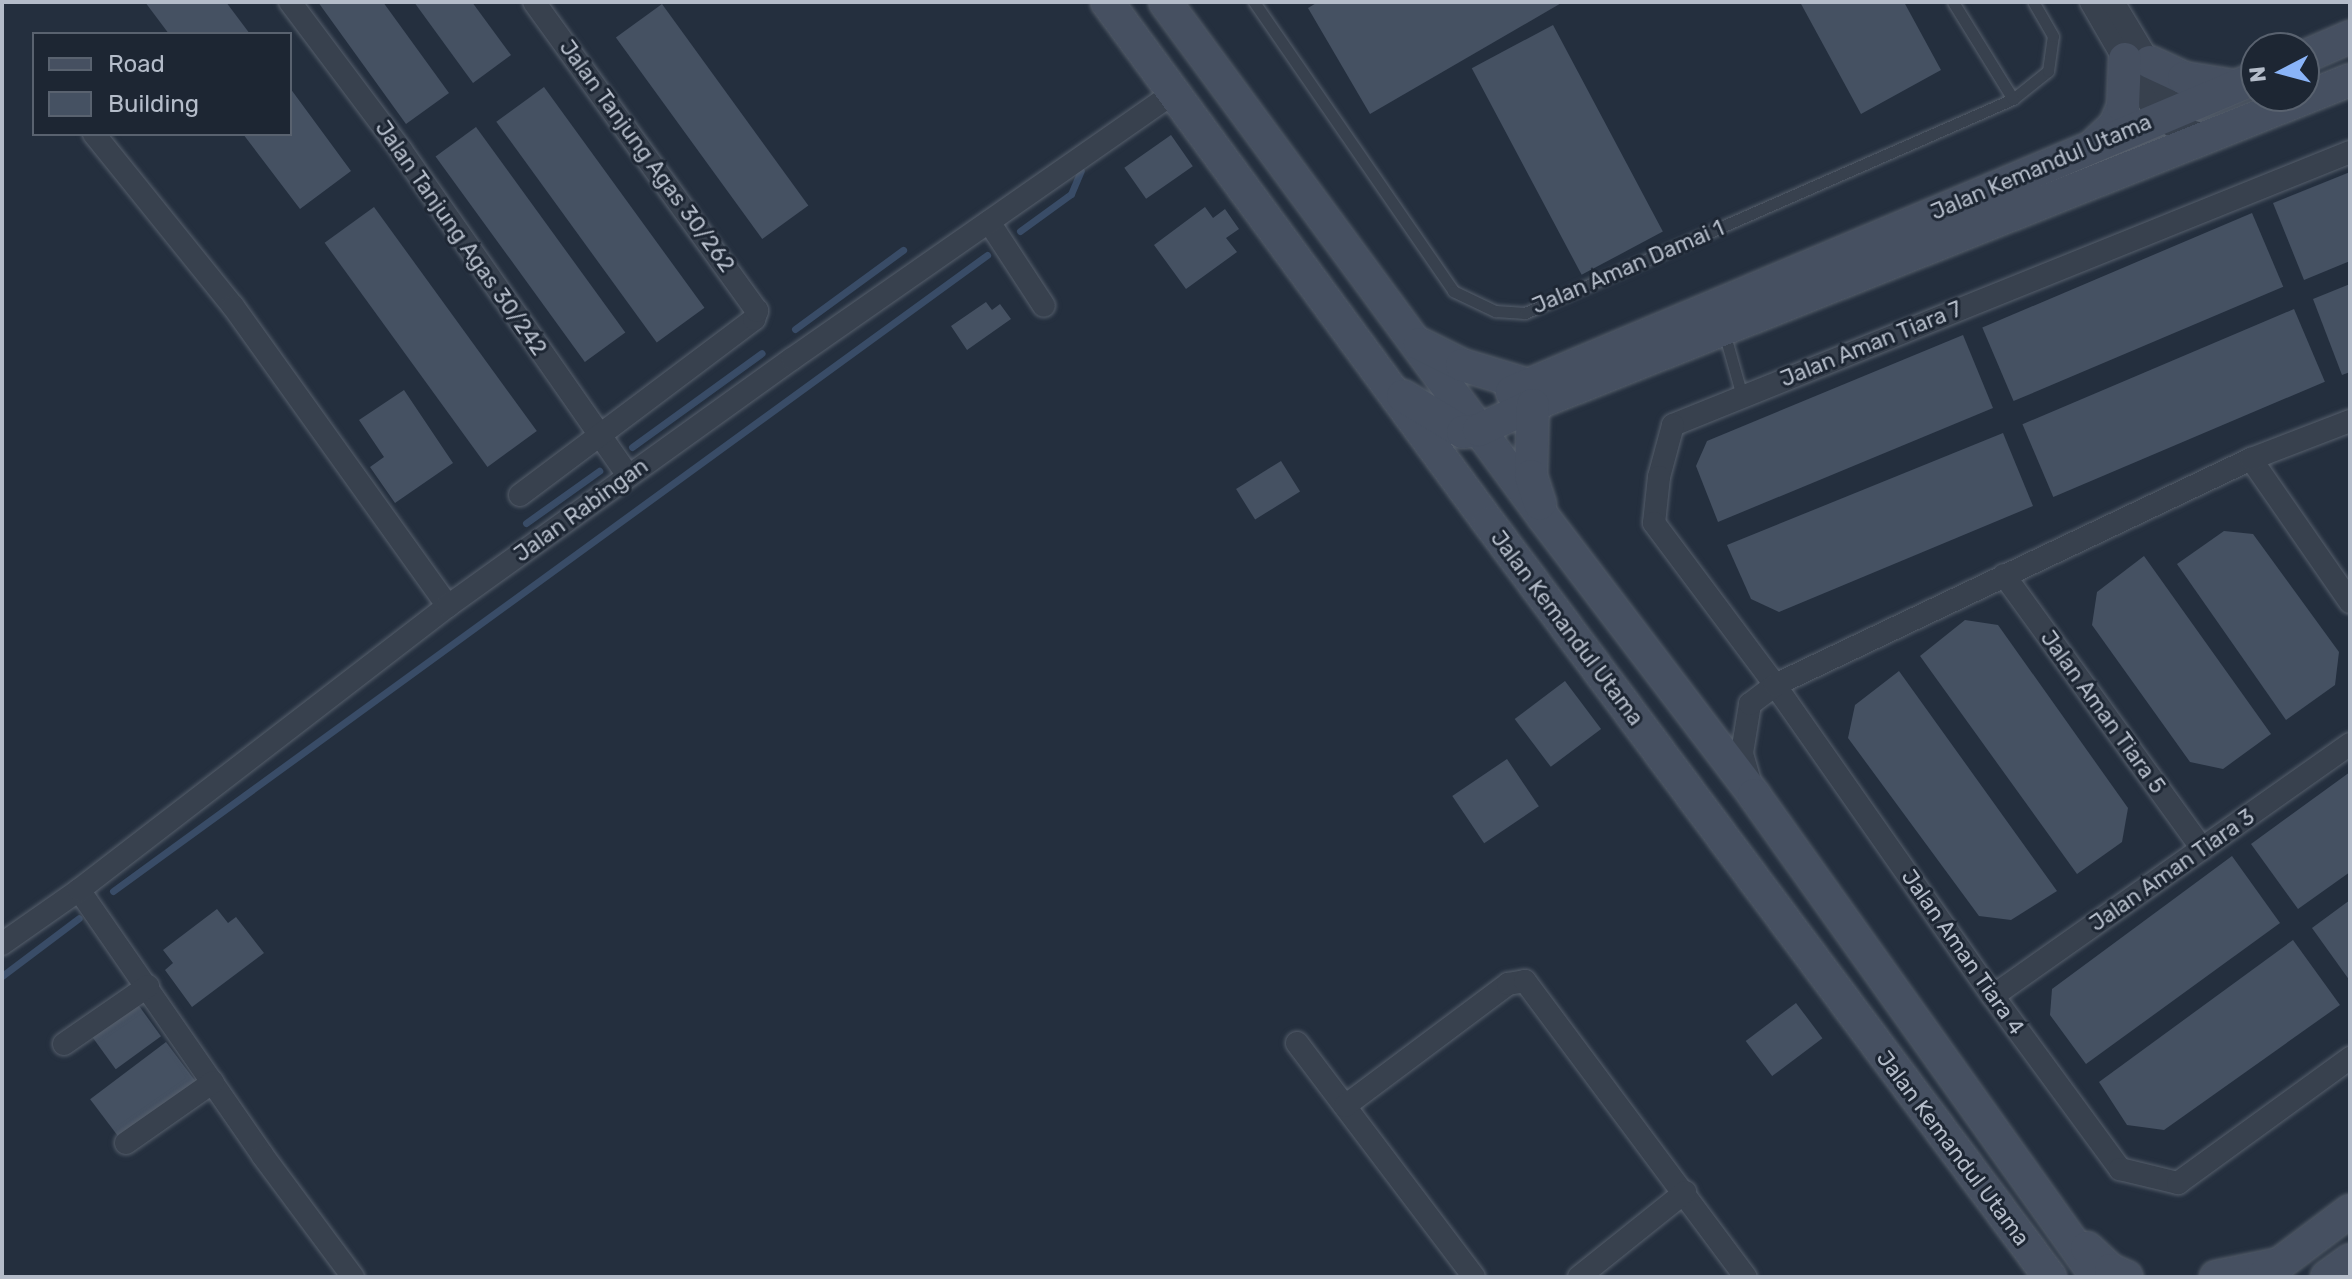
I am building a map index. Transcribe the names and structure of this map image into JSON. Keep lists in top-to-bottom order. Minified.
{"streets":{"street":["Jalan Tanjung Agas 30/262","Jalan Kemandul Utama","Jalan Tanjung Agas 30/242","Jalan Aman Tiara 7","Jalan Rabingan","Jalan Aman Tiara 5","Jalan Aman Tiara 3","Jalan Aman Tiara 4"],"lane":["Jalan Aman Damai 1"]},"crossings":[["Jalan Tanjung Agas 30/262","Jalan Tanjung Agas 30/242"],["Jalan Tanjung Agas 30/242","Jalan Rabingan"],["Jalan Aman Tiara 7","Jalan Aman Tiara 4"],["Jalan Aman Tiara 5","Jalan Aman Tiara 3"],["Jalan Aman Tiara 3","Jalan Aman Tiara 4"]],"legend":["Road","Building"],"north":"left"}
